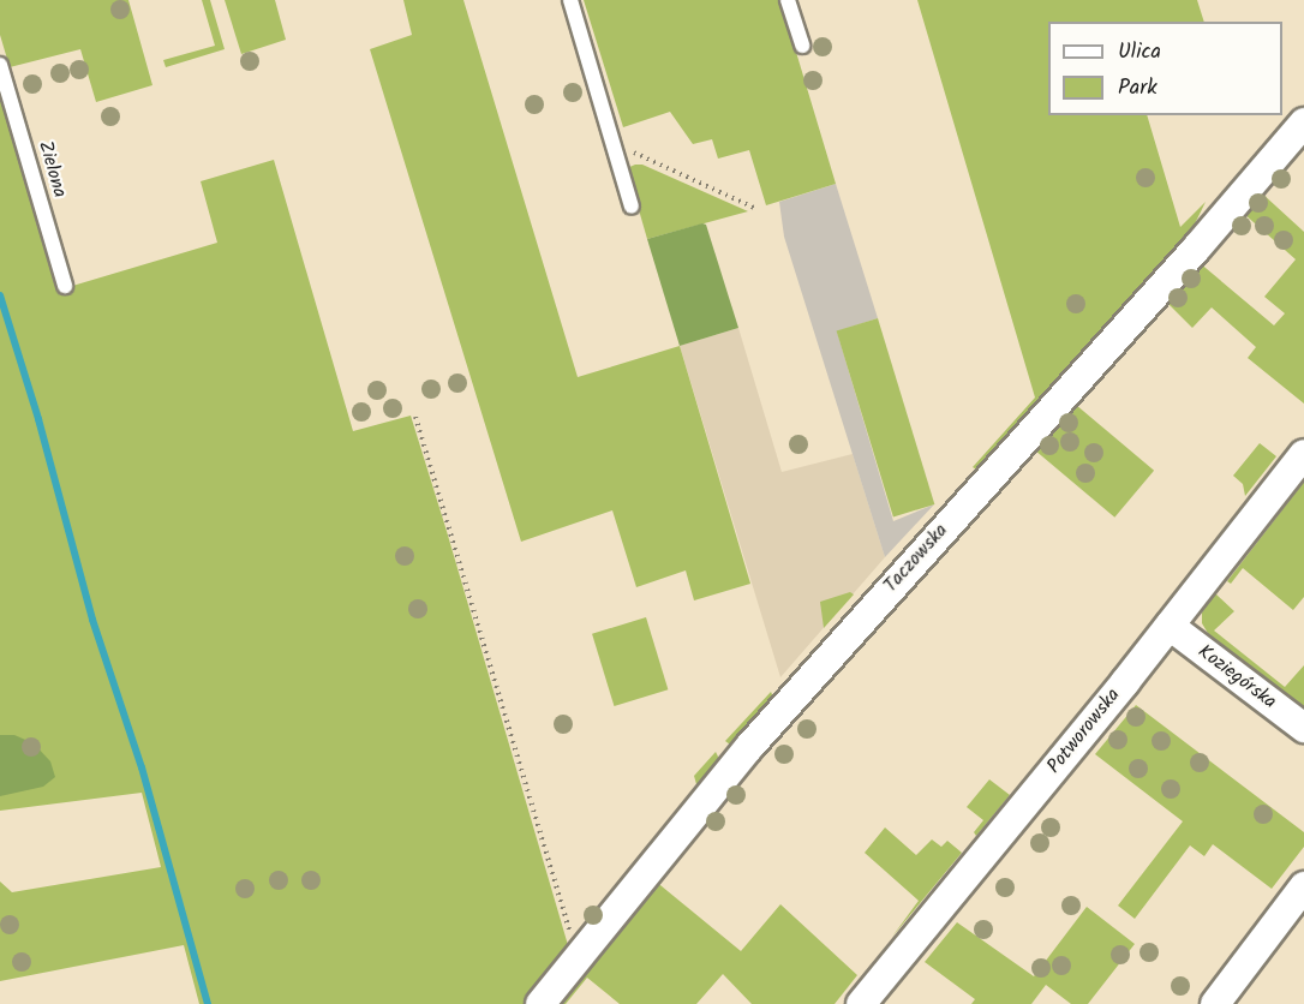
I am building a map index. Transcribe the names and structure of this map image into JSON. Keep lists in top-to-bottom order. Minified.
{"streets":{"street":["Taczowska","Koziegórska","Potworowska"],"lane":["Zielona"]},"crossings":[["Koziegórska","Potworowska"]],"legend":["Ulica","Park"]}
